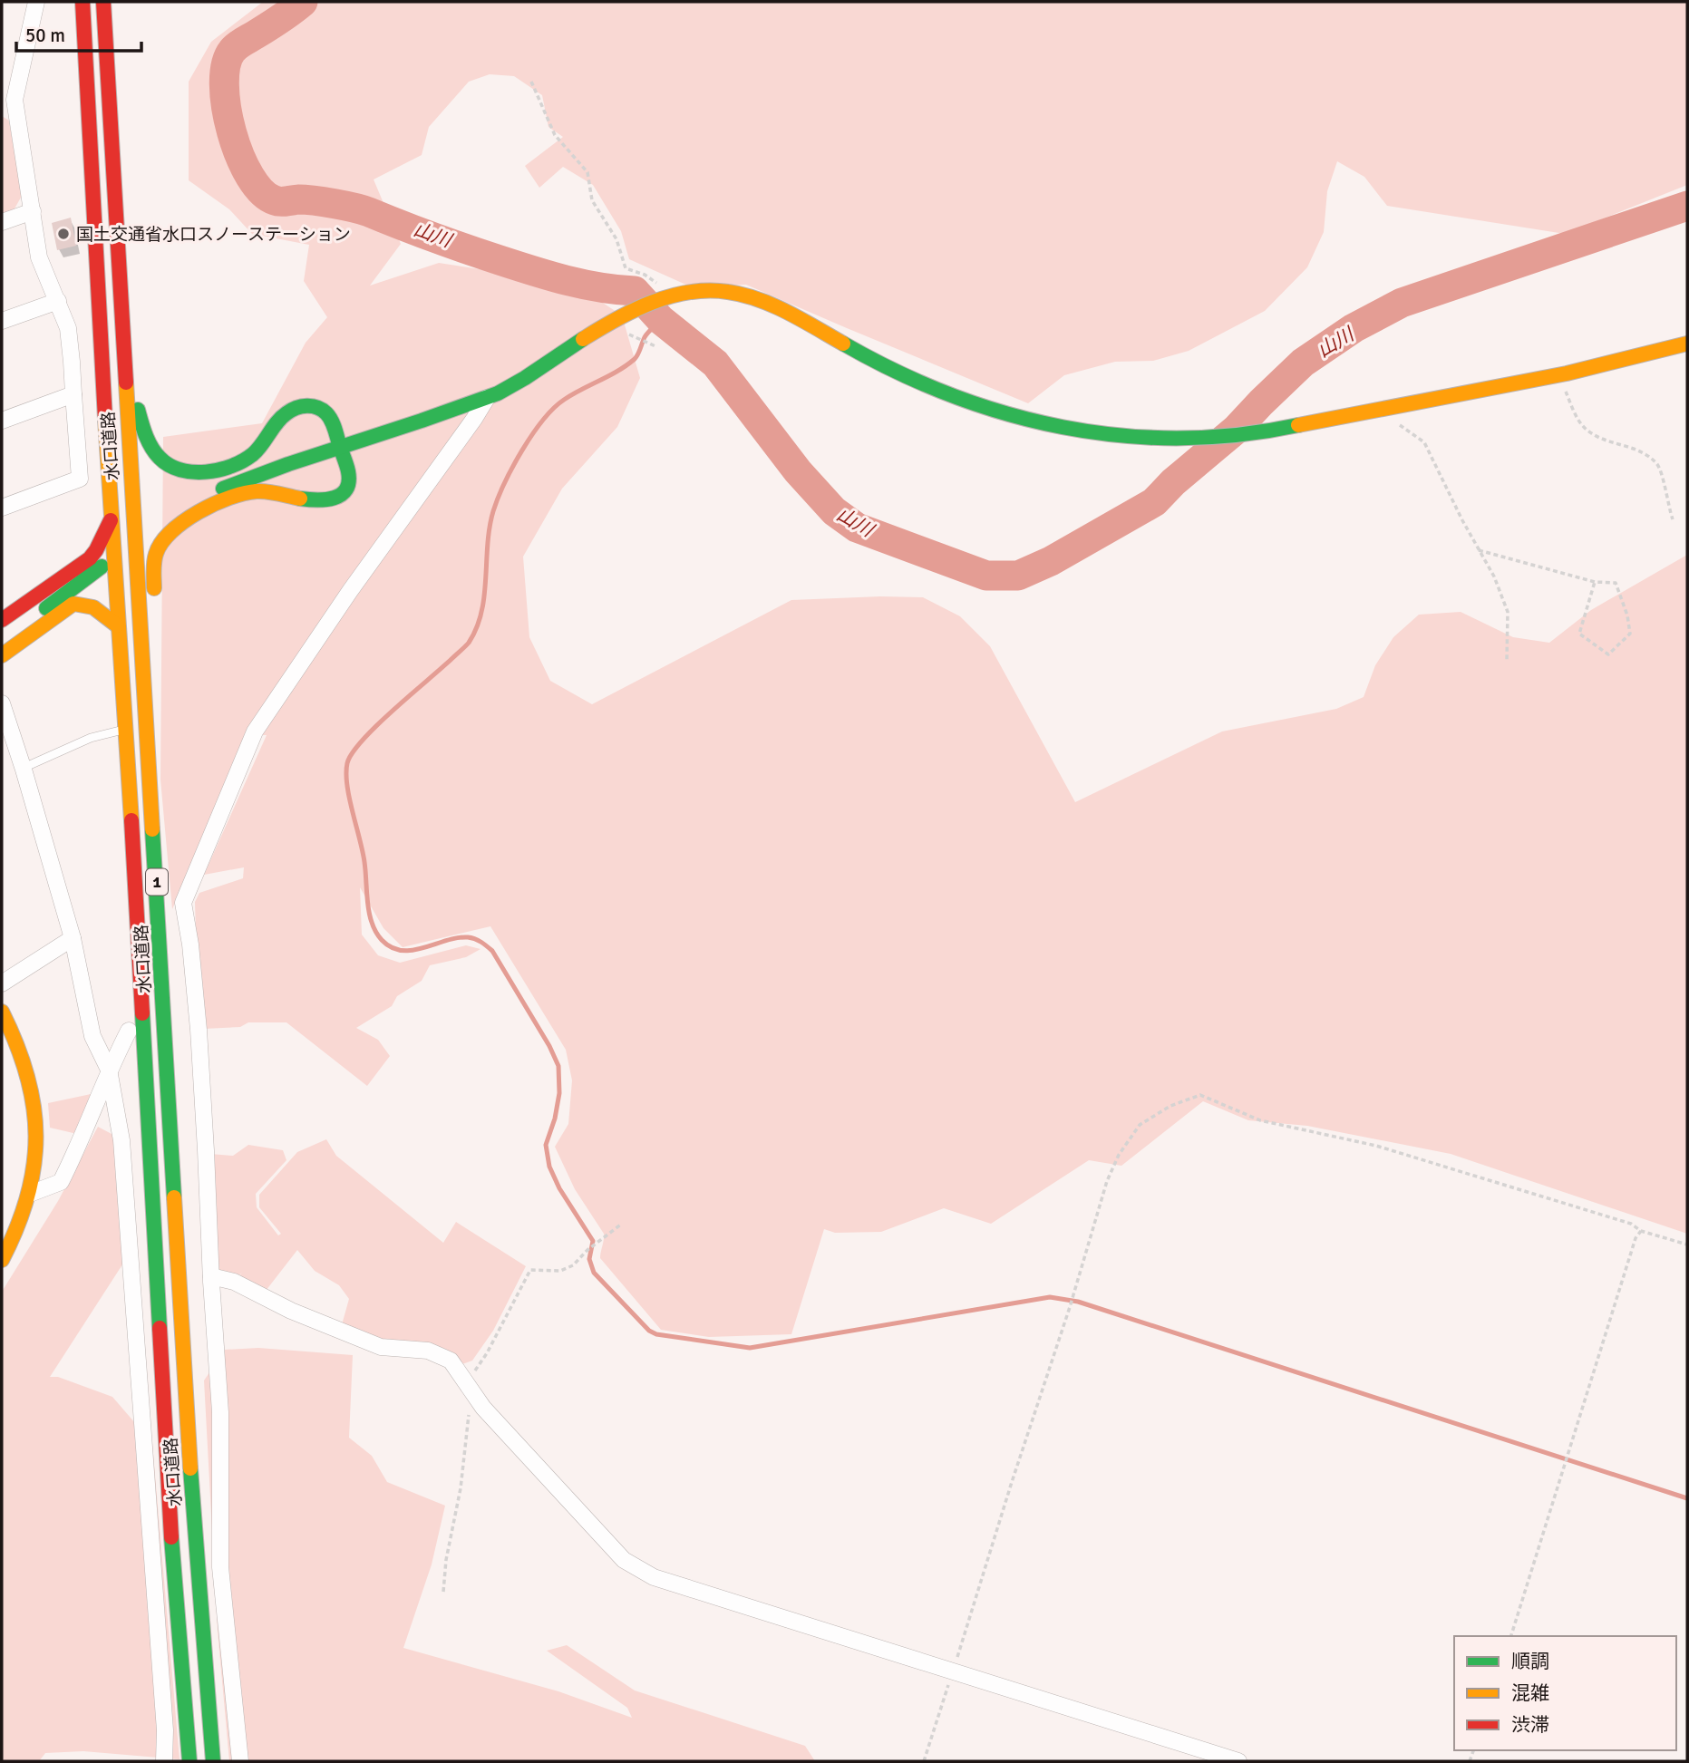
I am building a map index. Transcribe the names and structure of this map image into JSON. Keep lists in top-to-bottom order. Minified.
{"streets":{"main road":["水口道路","1"]},"water":["山川"],"places":["国土交通省水口スノーステーション"],"legend":["順調","混雑","渋滞"],"scale_bar":"50 m"}
